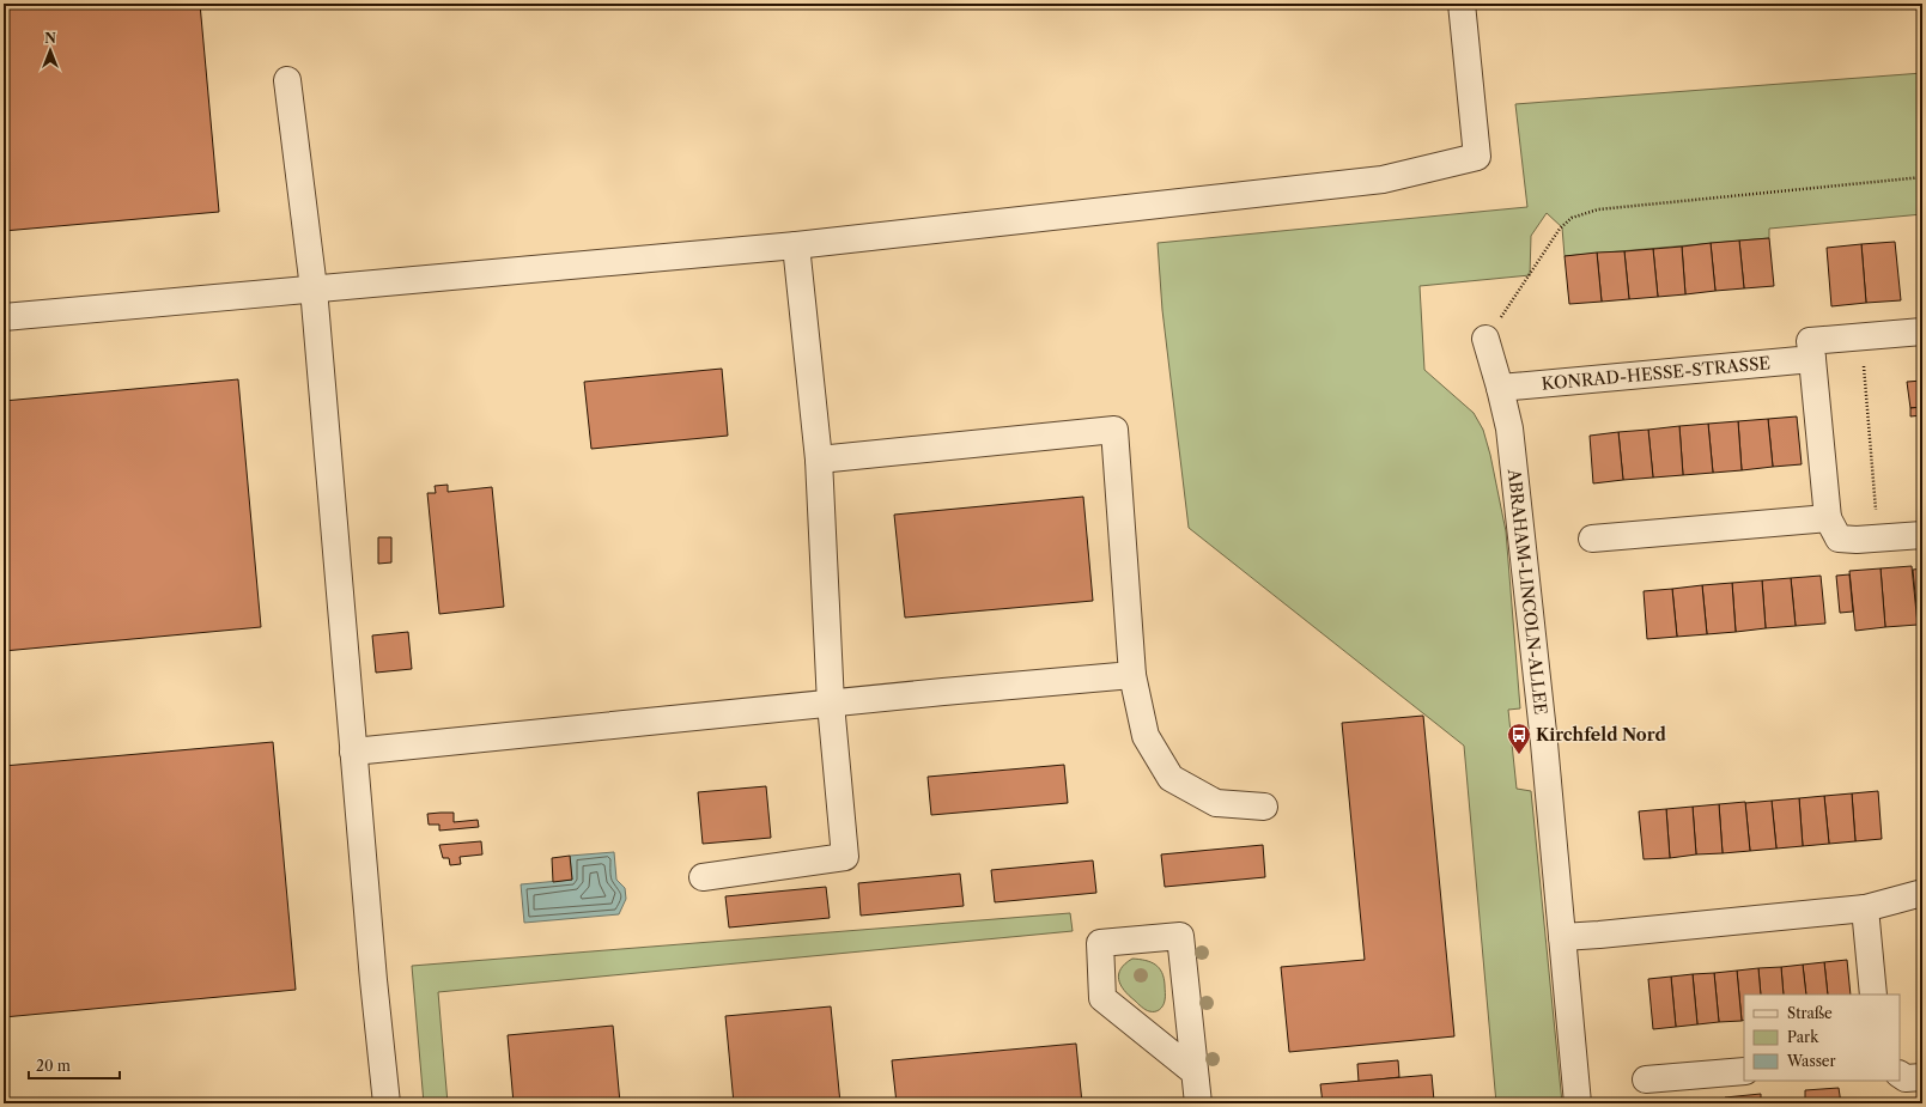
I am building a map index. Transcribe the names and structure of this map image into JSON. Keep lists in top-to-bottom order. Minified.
{"streets":{"street":["KONRAD-HESSE-STRASSE","ABRAHAM-LINCOLN-ALLEE"]},"crossings":[["KONRAD-HESSE-STRASSE","ABRAHAM-LINCOLN-ALLEE"]],"places":{"bus stop":["Kirchfeld Nord"]},"legend":["Straße","Park","Wasser"],"scale_bar":"20 m","north":"top"}
